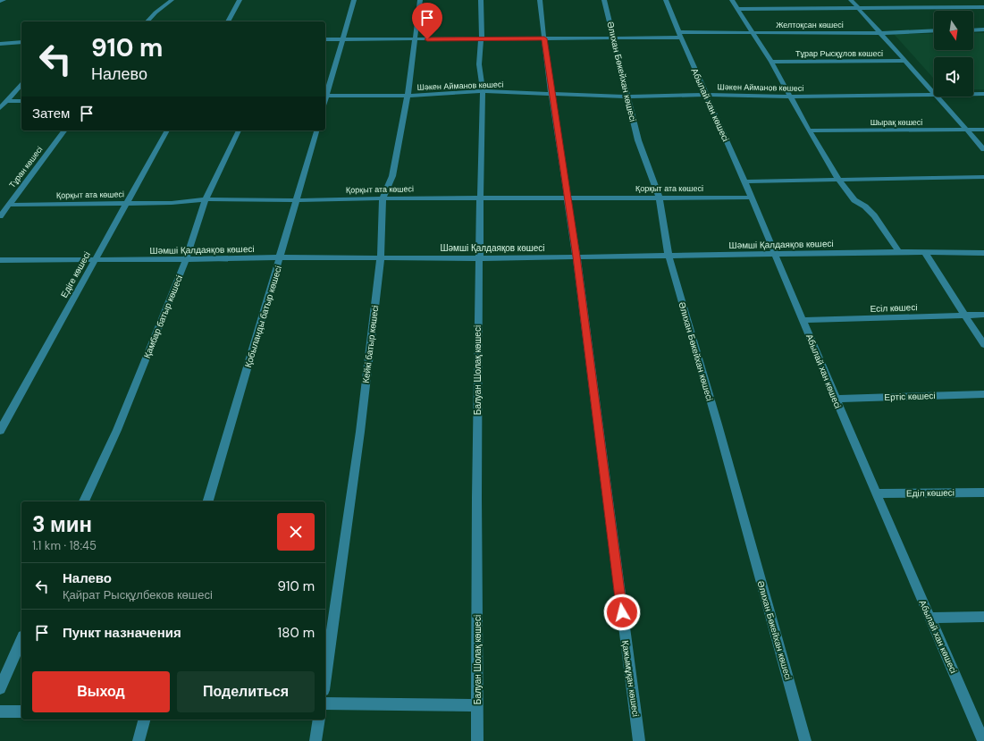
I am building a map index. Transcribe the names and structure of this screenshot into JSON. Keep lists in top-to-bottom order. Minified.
{"streets":{"street":["Желтоқсан көшесі","Тұрар Рысқұлов көшесі","Әлихан Бөкейхан көшесі","Шәкен Айманов көшесі","Абылай хан көшесі","Шырақ көшесі","Тұран көшесі","Қорқыт ата көшесі","Шәмші Қалдаяқов көшесі","Едіге көшесі","Есіл көшесі","Қамбар батыр көшесі","Қобыланды батыр көшесі","Кейкі батыр көшесі","Балуан Шолақ көшесі","Ертіс көшесі","Еділ көшесі","Қажымұқан көшесі"]},"crossings":[["Желтоқсан көшесі","Әлихан Бөкейхан көшесі"],["Желтоқсан көшесі","Абылай хан көшесі"],["Желтоқсан көшесі","Кейкі батыр көшесі"],["Желтоқсан көшесі","Балуан Шолақ көшесі"],["Желтоқсан көшесі","Қажымұқан көшесі"],["Әлихан Бөкейхан көшесі","Шәкен Айманов көшесі"],["Әлихан Бөкейхан көшесі","Қорқыт ата көшесі"],["Әлихан Бөкейхан көшесі","Шәмші Қалдаяқов көшесі"],["Шәкен Айманов көшесі","Абылай хан көшесі"],["Шәкен Айманов көшесі","Кейкі батыр көшесі"],["Шәкен Айманов көшесі","Балуан Шолақ көшесі"],["Шәкен Айманов көшесі","Қажымұқан көшесі"],["Абылай хан көшесі","Қорқыт ата көшесі"],["Абылай хан көшесі","Шәмші Қалдаяқов көшесі"],["Абылай хан көшесі","Есіл көшесі"],["Абылай хан көшесі","Ертіс көшесі"],["Абылай хан көшесі","Еділ көшесі"],["Тұран көшесі","Қорқыт ата көшесі"],["Қорқыт ата көшесі","Едіге көшесі"],["Қорқыт ата көшесі","Қамбар батыр көшесі"],["Қорқыт ата көшесі","Қобыланды батыр көшесі"],["Қорқыт ата көшесі","Кейкі батыр көшесі"],["Қорқыт ата көшесі","Балуан Шолақ көшесі"],["Қорқыт ата көшесі","Қажымұқан көшесі"],["Шәмші Қалдаяқов көшесі","Едіге көшесі"],["Шәмші Қалдаяқов көшесі","Қамбар батыр көшесі"],["Шәмші Қалдаяқов көшесі","Қобыланды батыр көшесі"],["Шәмші Қалдаяқов көшесі","Кейкі батыр көшесі"],["Шәмші Қалдаяқов көшесі","Балуан Шолақ көшесі"],["Шәмші Қалдаяқов көшесі","Қажымұқан көшесі"]],"north":"bottom","page":{"turn":["910 m","Налево"],"then":"Затем","heading":["3 мин","1.1 km · 18:45"],"list":[{"name":"Налево","note":"Қайрат Рысқұлбеков көшесі","value":"910 m"},{"name":"Пункт назначения","value":"180 m"}],"buttons":["Выход","Поделиться"]}}
